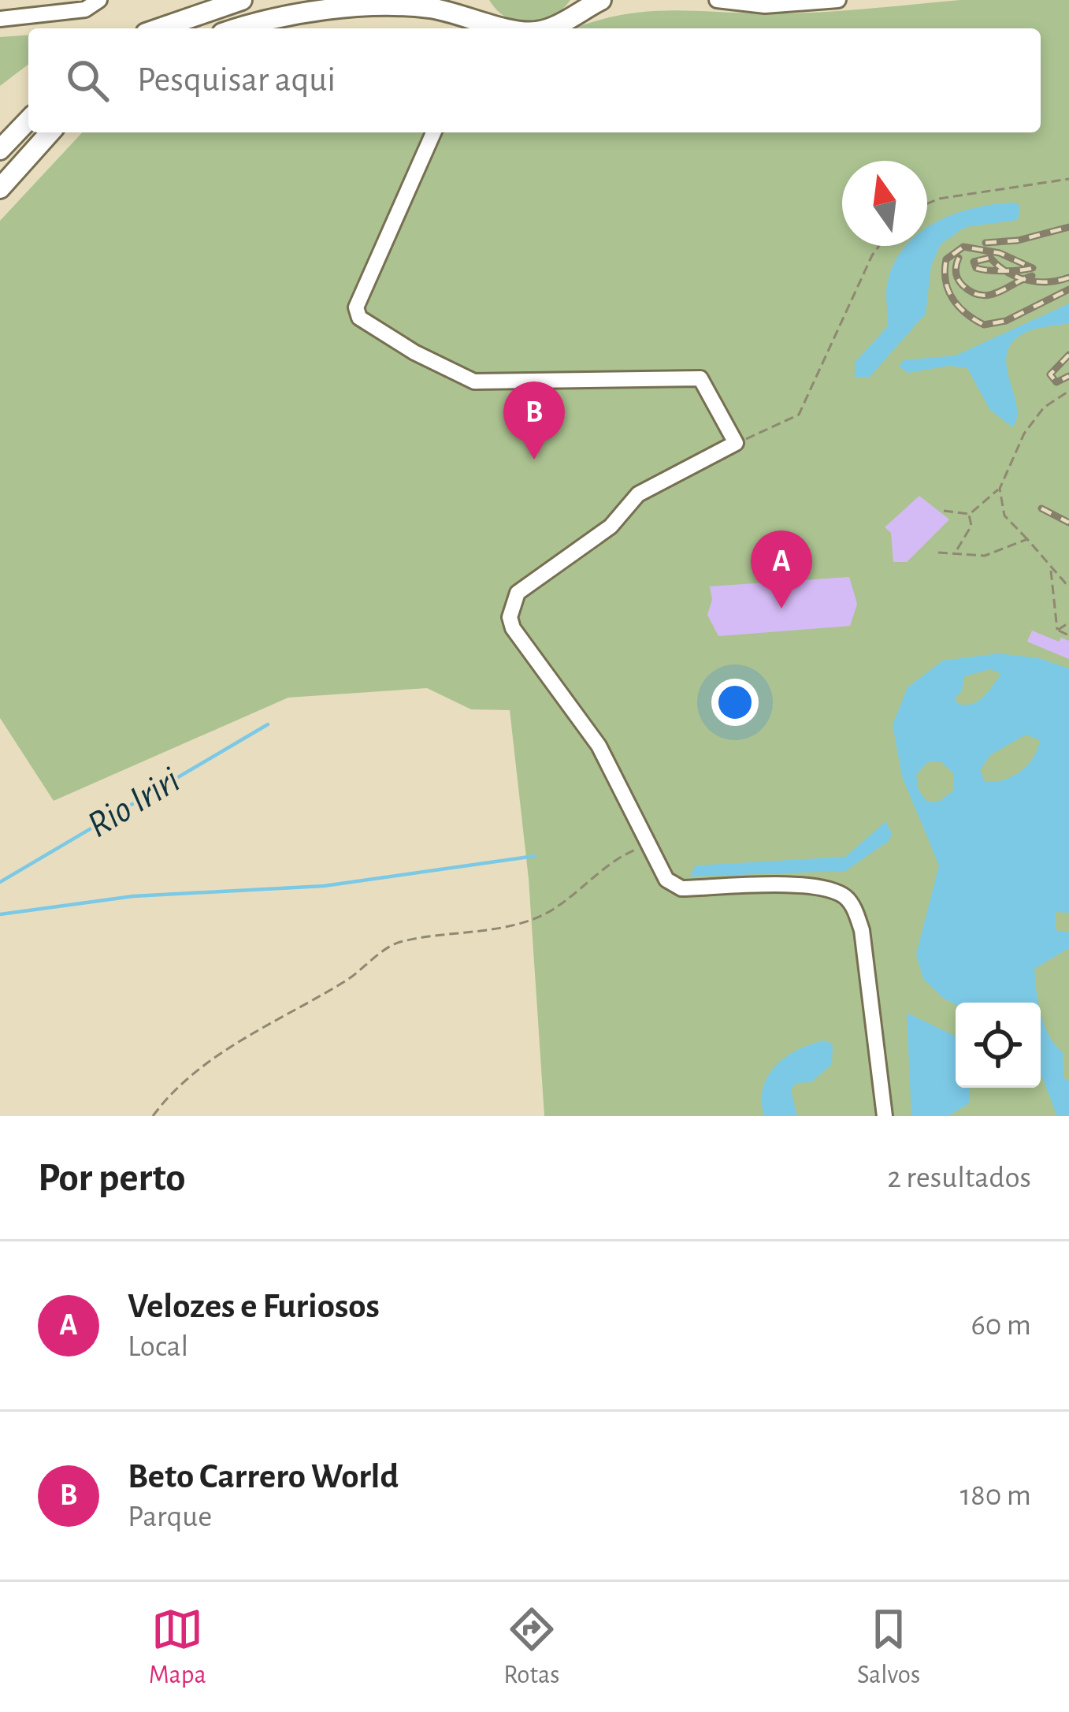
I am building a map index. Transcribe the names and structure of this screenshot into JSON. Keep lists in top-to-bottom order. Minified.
{"water":["Rio Iriri"],"north":"top","page":{"search":"Pesquisar aqui","pins":["B","A"],"heading":["Por perto","2 resultados"],"list":[{"mark":"A","name":"Velozes e Furiosos","note":"Local","value":"60 m"},{"mark":"B","name":"Beto Carrero World","note":"Parque","value":"180 m"}],"nav":["Mapa","Rotas","Salvos"]}}
